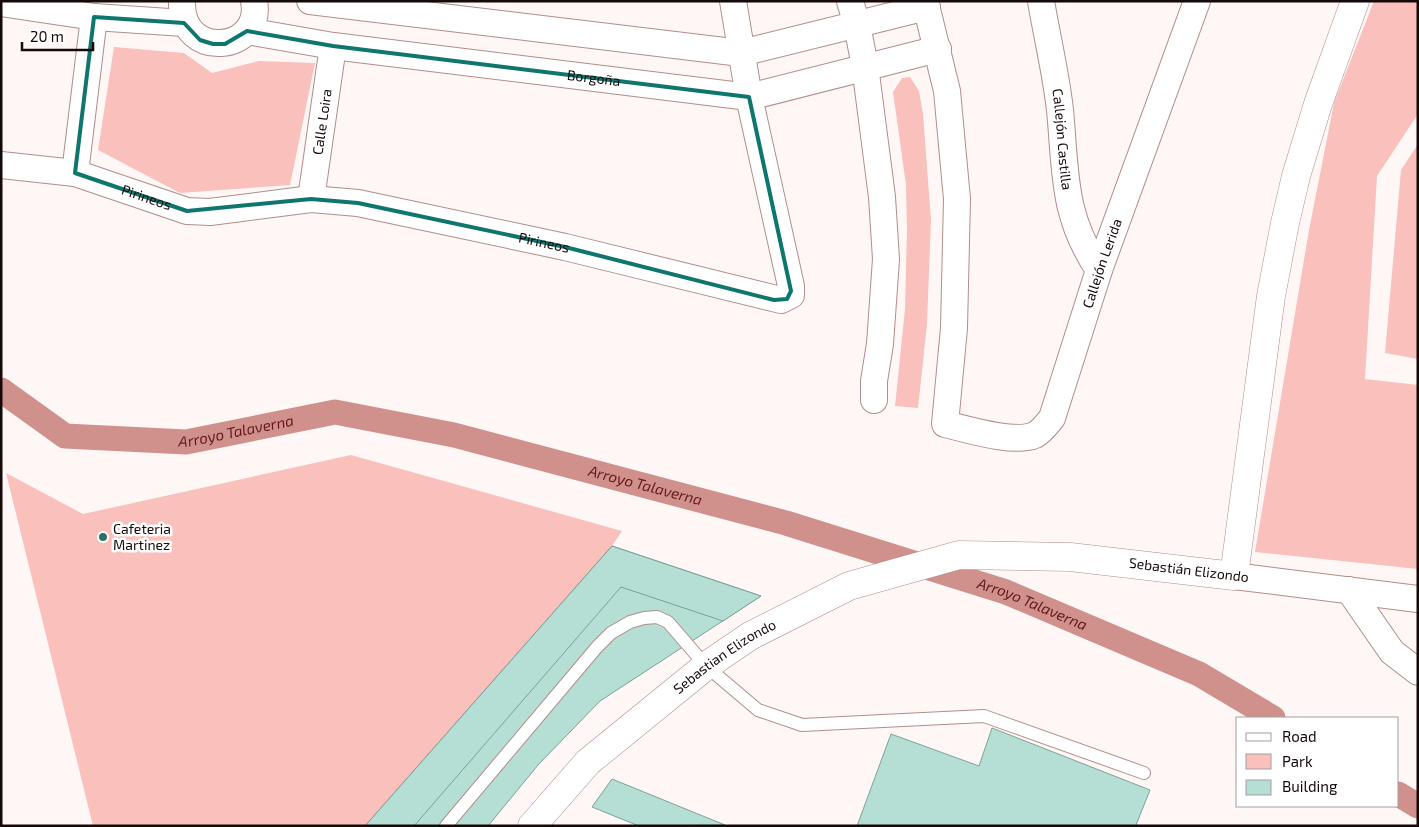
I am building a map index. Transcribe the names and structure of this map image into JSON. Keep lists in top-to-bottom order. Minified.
{"streets":{"street":["Borgoña","Calle Loira","Callejón Castilla","Pirineos","Callejón Lerida","Sebastián Elizondo","Sebastian Elizondo"]},"crossings":[["Borgoña","Calle Loira"],["Borgoña","Pirineos"],["Borgoña","Callejón Lerida"],["Calle Loira","Pirineos"],["Callejón Castilla","Callejón Lerida"],["Sebastián Elizondo","Sebastian Elizondo"]],"water":["Arroyo Talaverna"],"places":["Cafeteria Martinez"],"legend":["Road","Park","Building"],"scale_bar":"20 m"}
